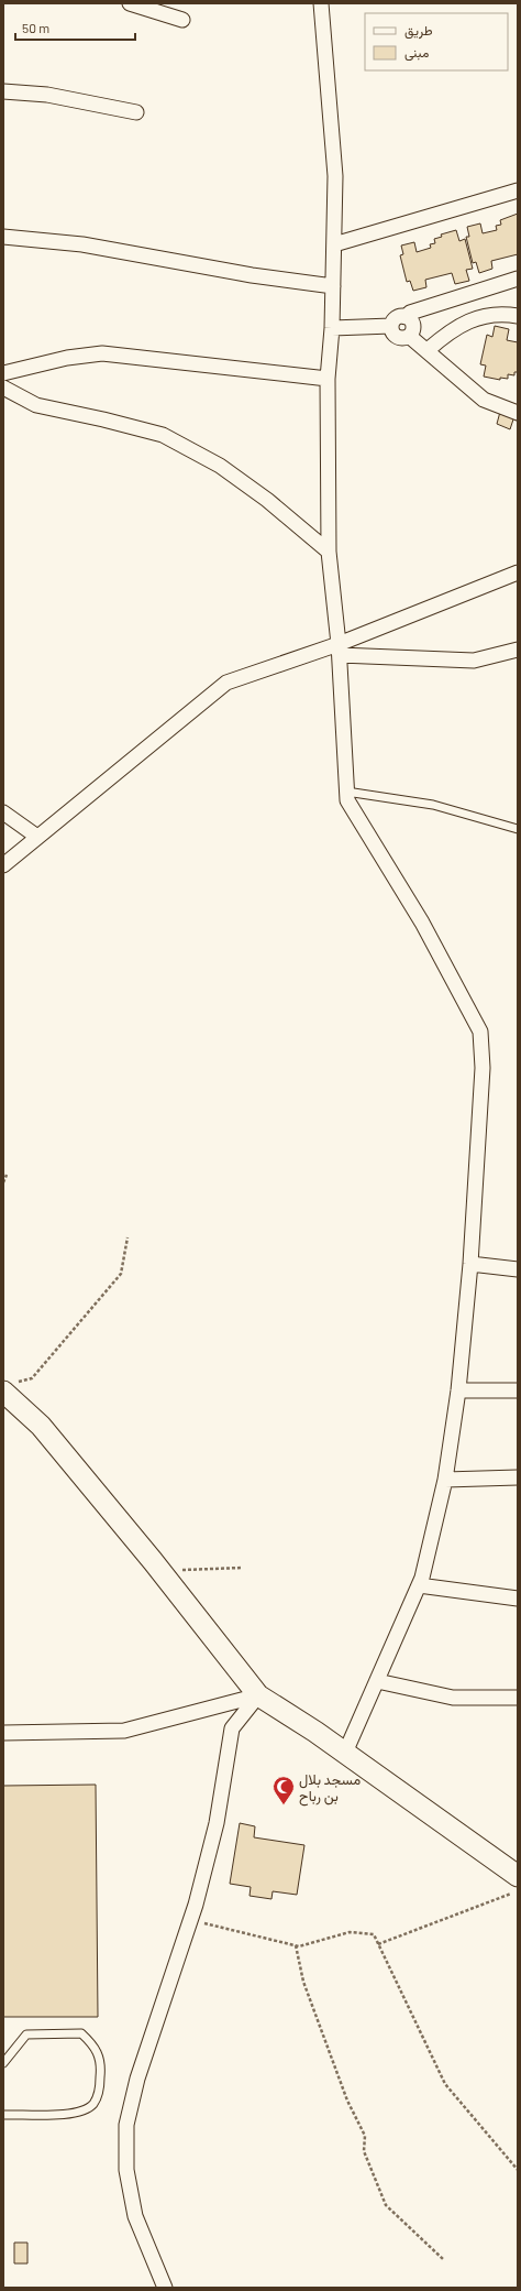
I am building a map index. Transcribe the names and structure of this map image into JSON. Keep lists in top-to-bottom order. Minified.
{"places":{"mosque":["مسجد بلال بن رباح"]},"legend":["طريق","مبنى"],"scale_bar":"50 m"}
